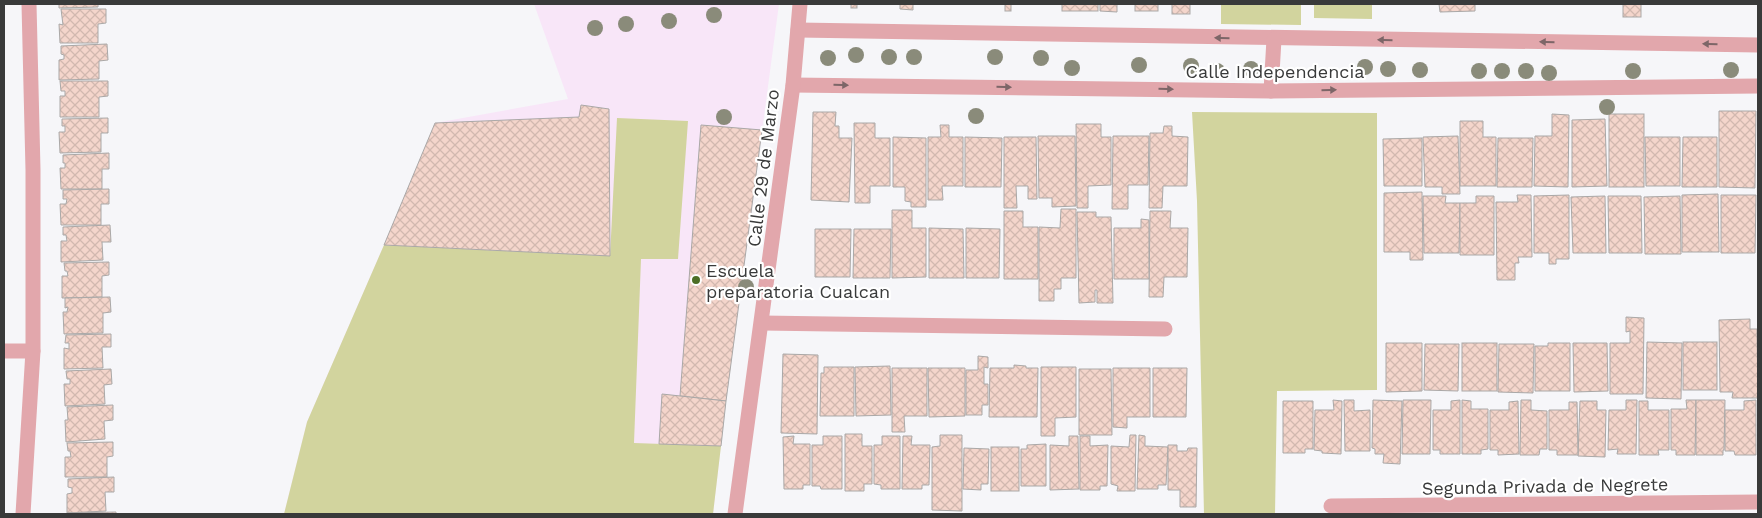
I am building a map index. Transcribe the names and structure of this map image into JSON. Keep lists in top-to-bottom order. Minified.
{"streets":{"street":["Calle Independencia","Calle 29 de Marzo","Segunda Privada de Negrete"]},"crossings":[["Calle Independencia","Calle 29 de Marzo"]],"places":["Escuela preparatoria Cualcan"]}
